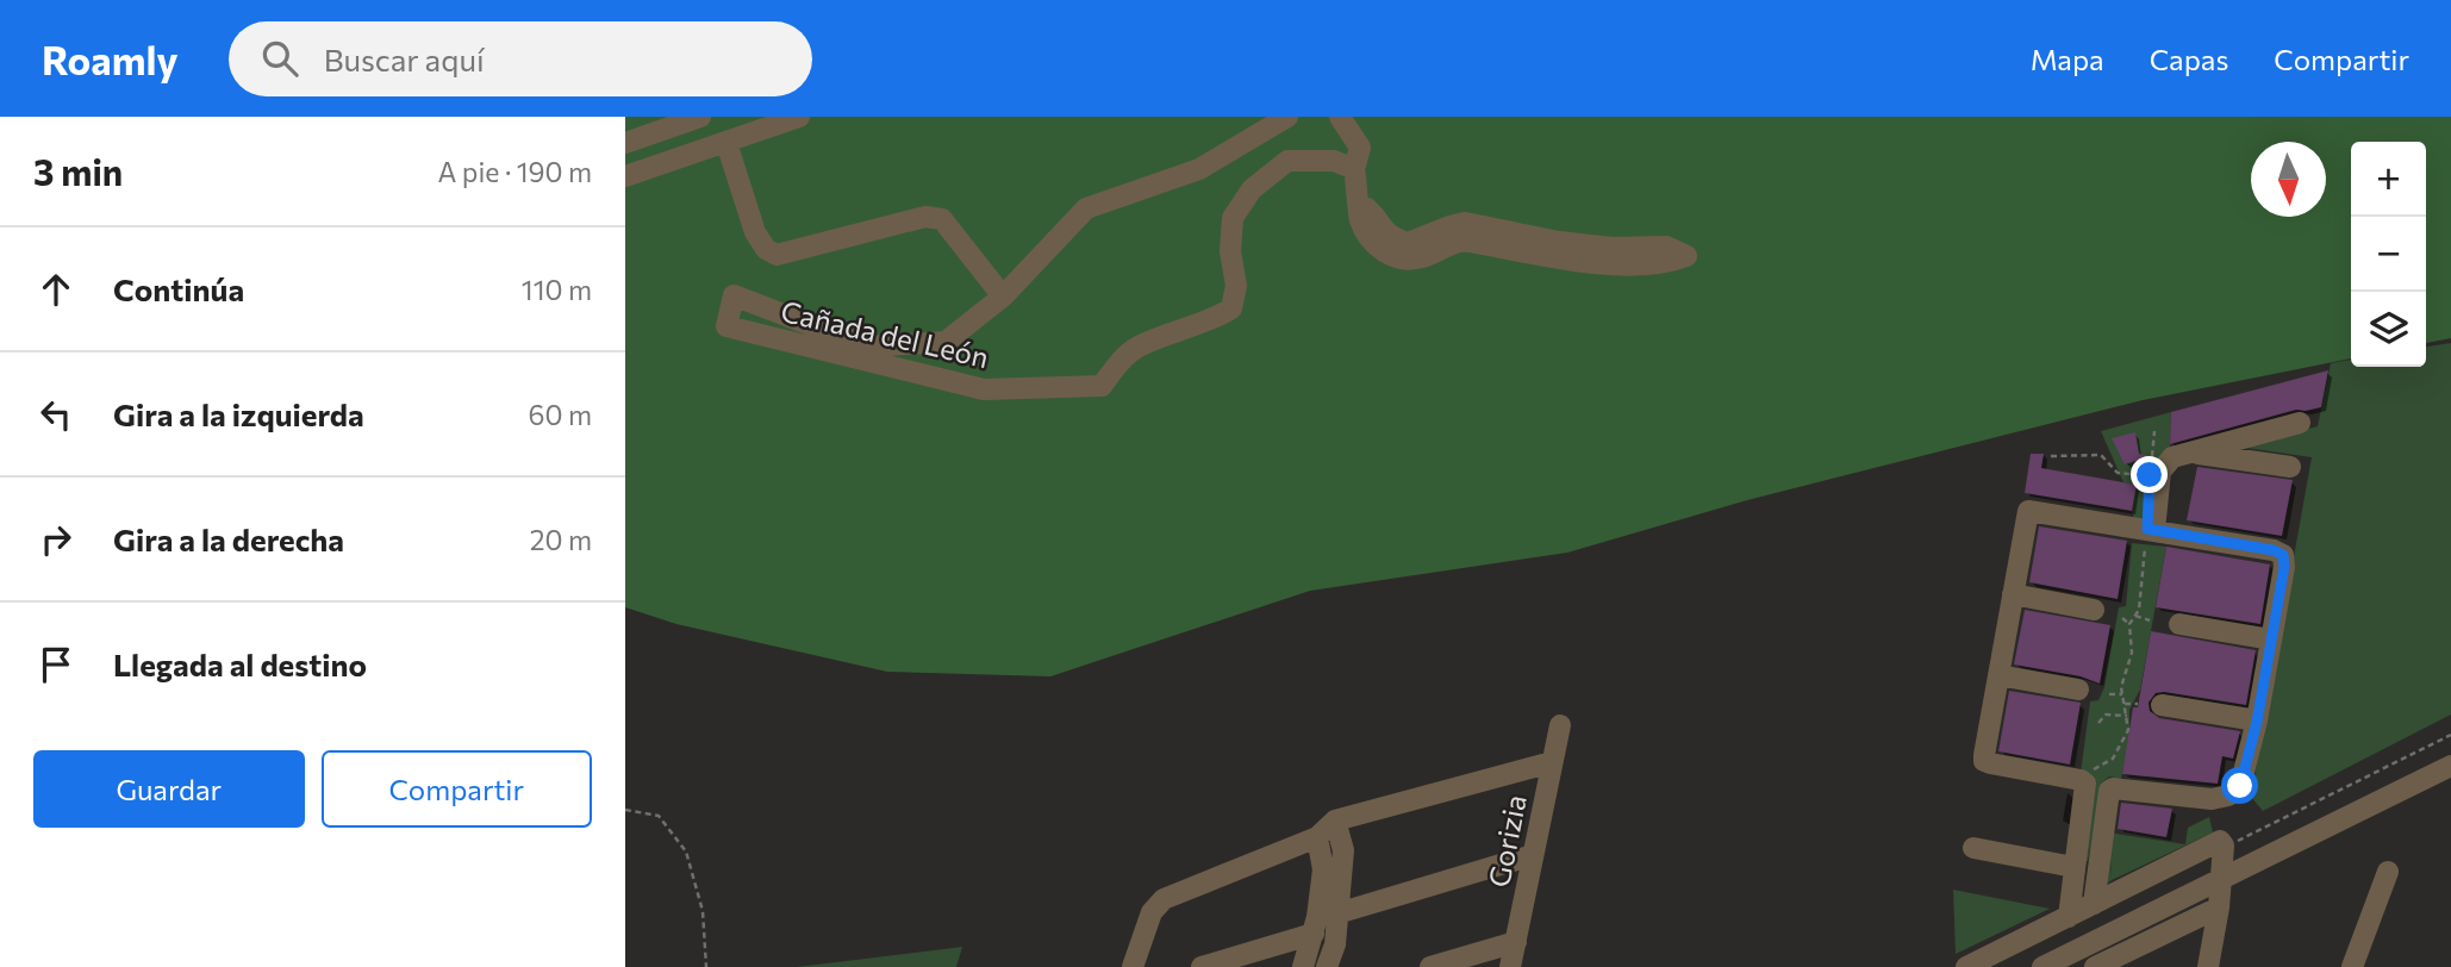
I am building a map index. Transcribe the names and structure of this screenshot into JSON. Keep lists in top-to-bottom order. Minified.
{"streets":{"street":["Cañada del León","Gorizia"]},"north":"bottom","page":{"header":"Roamly","search":"Buscar aquí","nav":["Mapa","Capas","Compartir"],"heading":["3 min","A pie · 190 m"],"map_buttons":["+","−"],"list":[["Continúa","110 m"],["Gira a la izquierda","60 m"],["Gira a la derecha","20 m"],"Llegada al destino"],"buttons":["Guardar","Compartir"]}}
